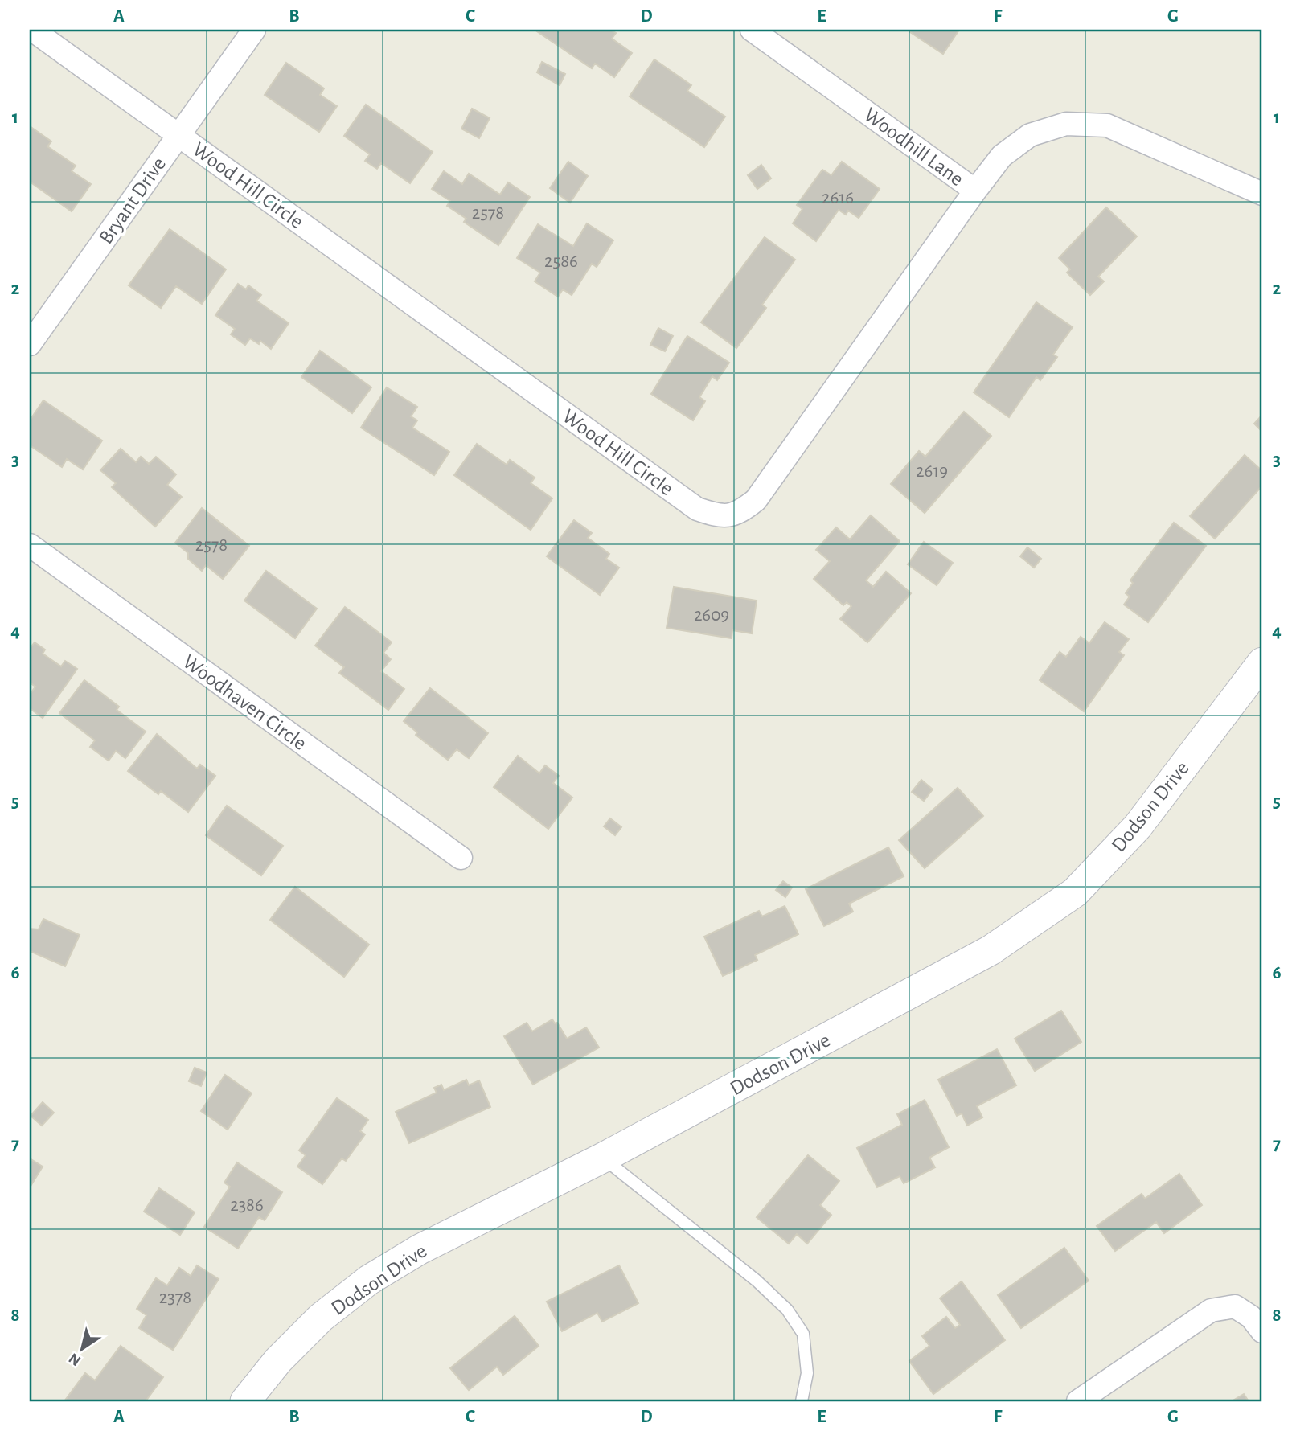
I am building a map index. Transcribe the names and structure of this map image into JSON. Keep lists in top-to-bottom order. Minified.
{"streets":{"street":["Woodhill Lane","Wood Hill Circle","Bryant Drive","Woodhaven Circle","Dodson Drive"]},"crossings":[["Woodhill Lane","Wood Hill Circle"],["Wood Hill Circle","Bryant Drive"]],"house_numbers":["2616","2578","2586","2619","2578","2609","2386","2378"],"north":"bottom left","grid":{"columns":["A","B","C","D","E","F","G"],"rows":["1","2","3","4","5","6","7","8"]}}
